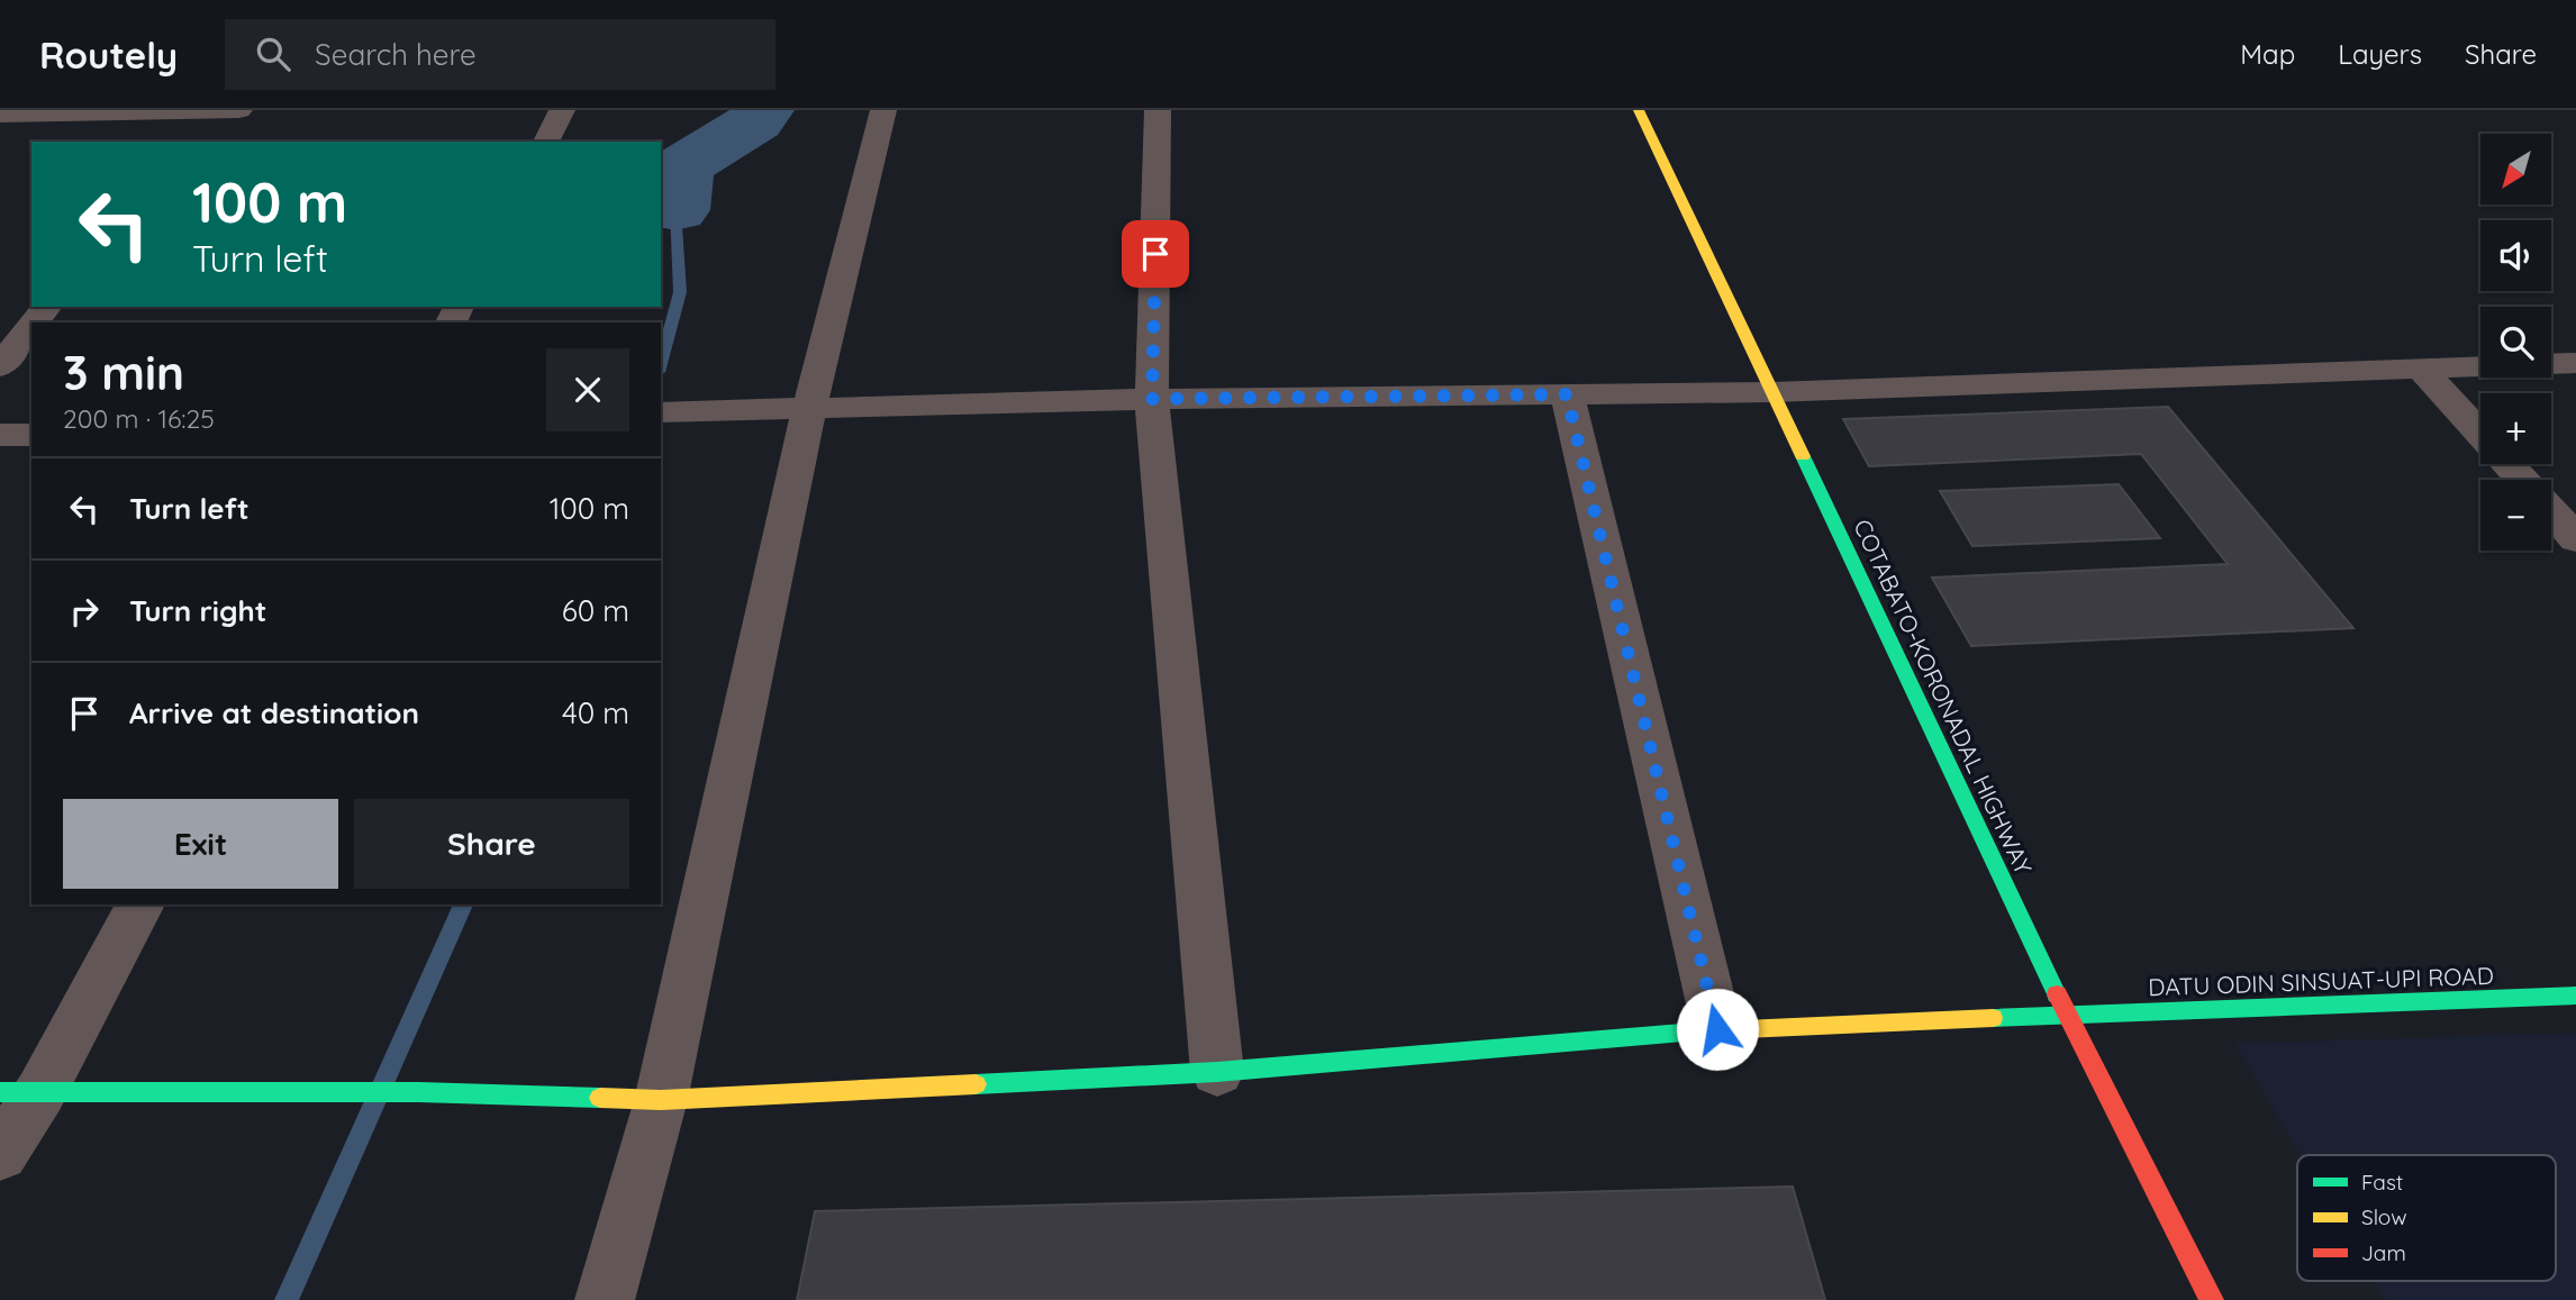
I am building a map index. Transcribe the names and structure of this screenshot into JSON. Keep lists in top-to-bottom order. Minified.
{"streets":{"main road":["COTABATO-KORONADAL HIGHWAY","DATU ODIN SINSUAT-UPI ROAD"]},"crossings":[["COTABATO-KORONADAL HIGHWAY","DATU ODIN SINSUAT-UPI ROAD"]],"legend":["Fast","Slow","Jam"],"north":"bottom left","page":{"header":"Routely","search":"Search here","nav":["Map","Layers","Share"],"map_buttons":["+","−"],"turn":["100 m","Turn left"],"heading":["3 min","200 m · 16:25"],"list":[{"name":"Turn left","value":"100 m"},{"name":"Turn right","value":"60 m"},{"name":"Arrive at destination","value":"40 m"}],"buttons":["Exit","Share"]}}
